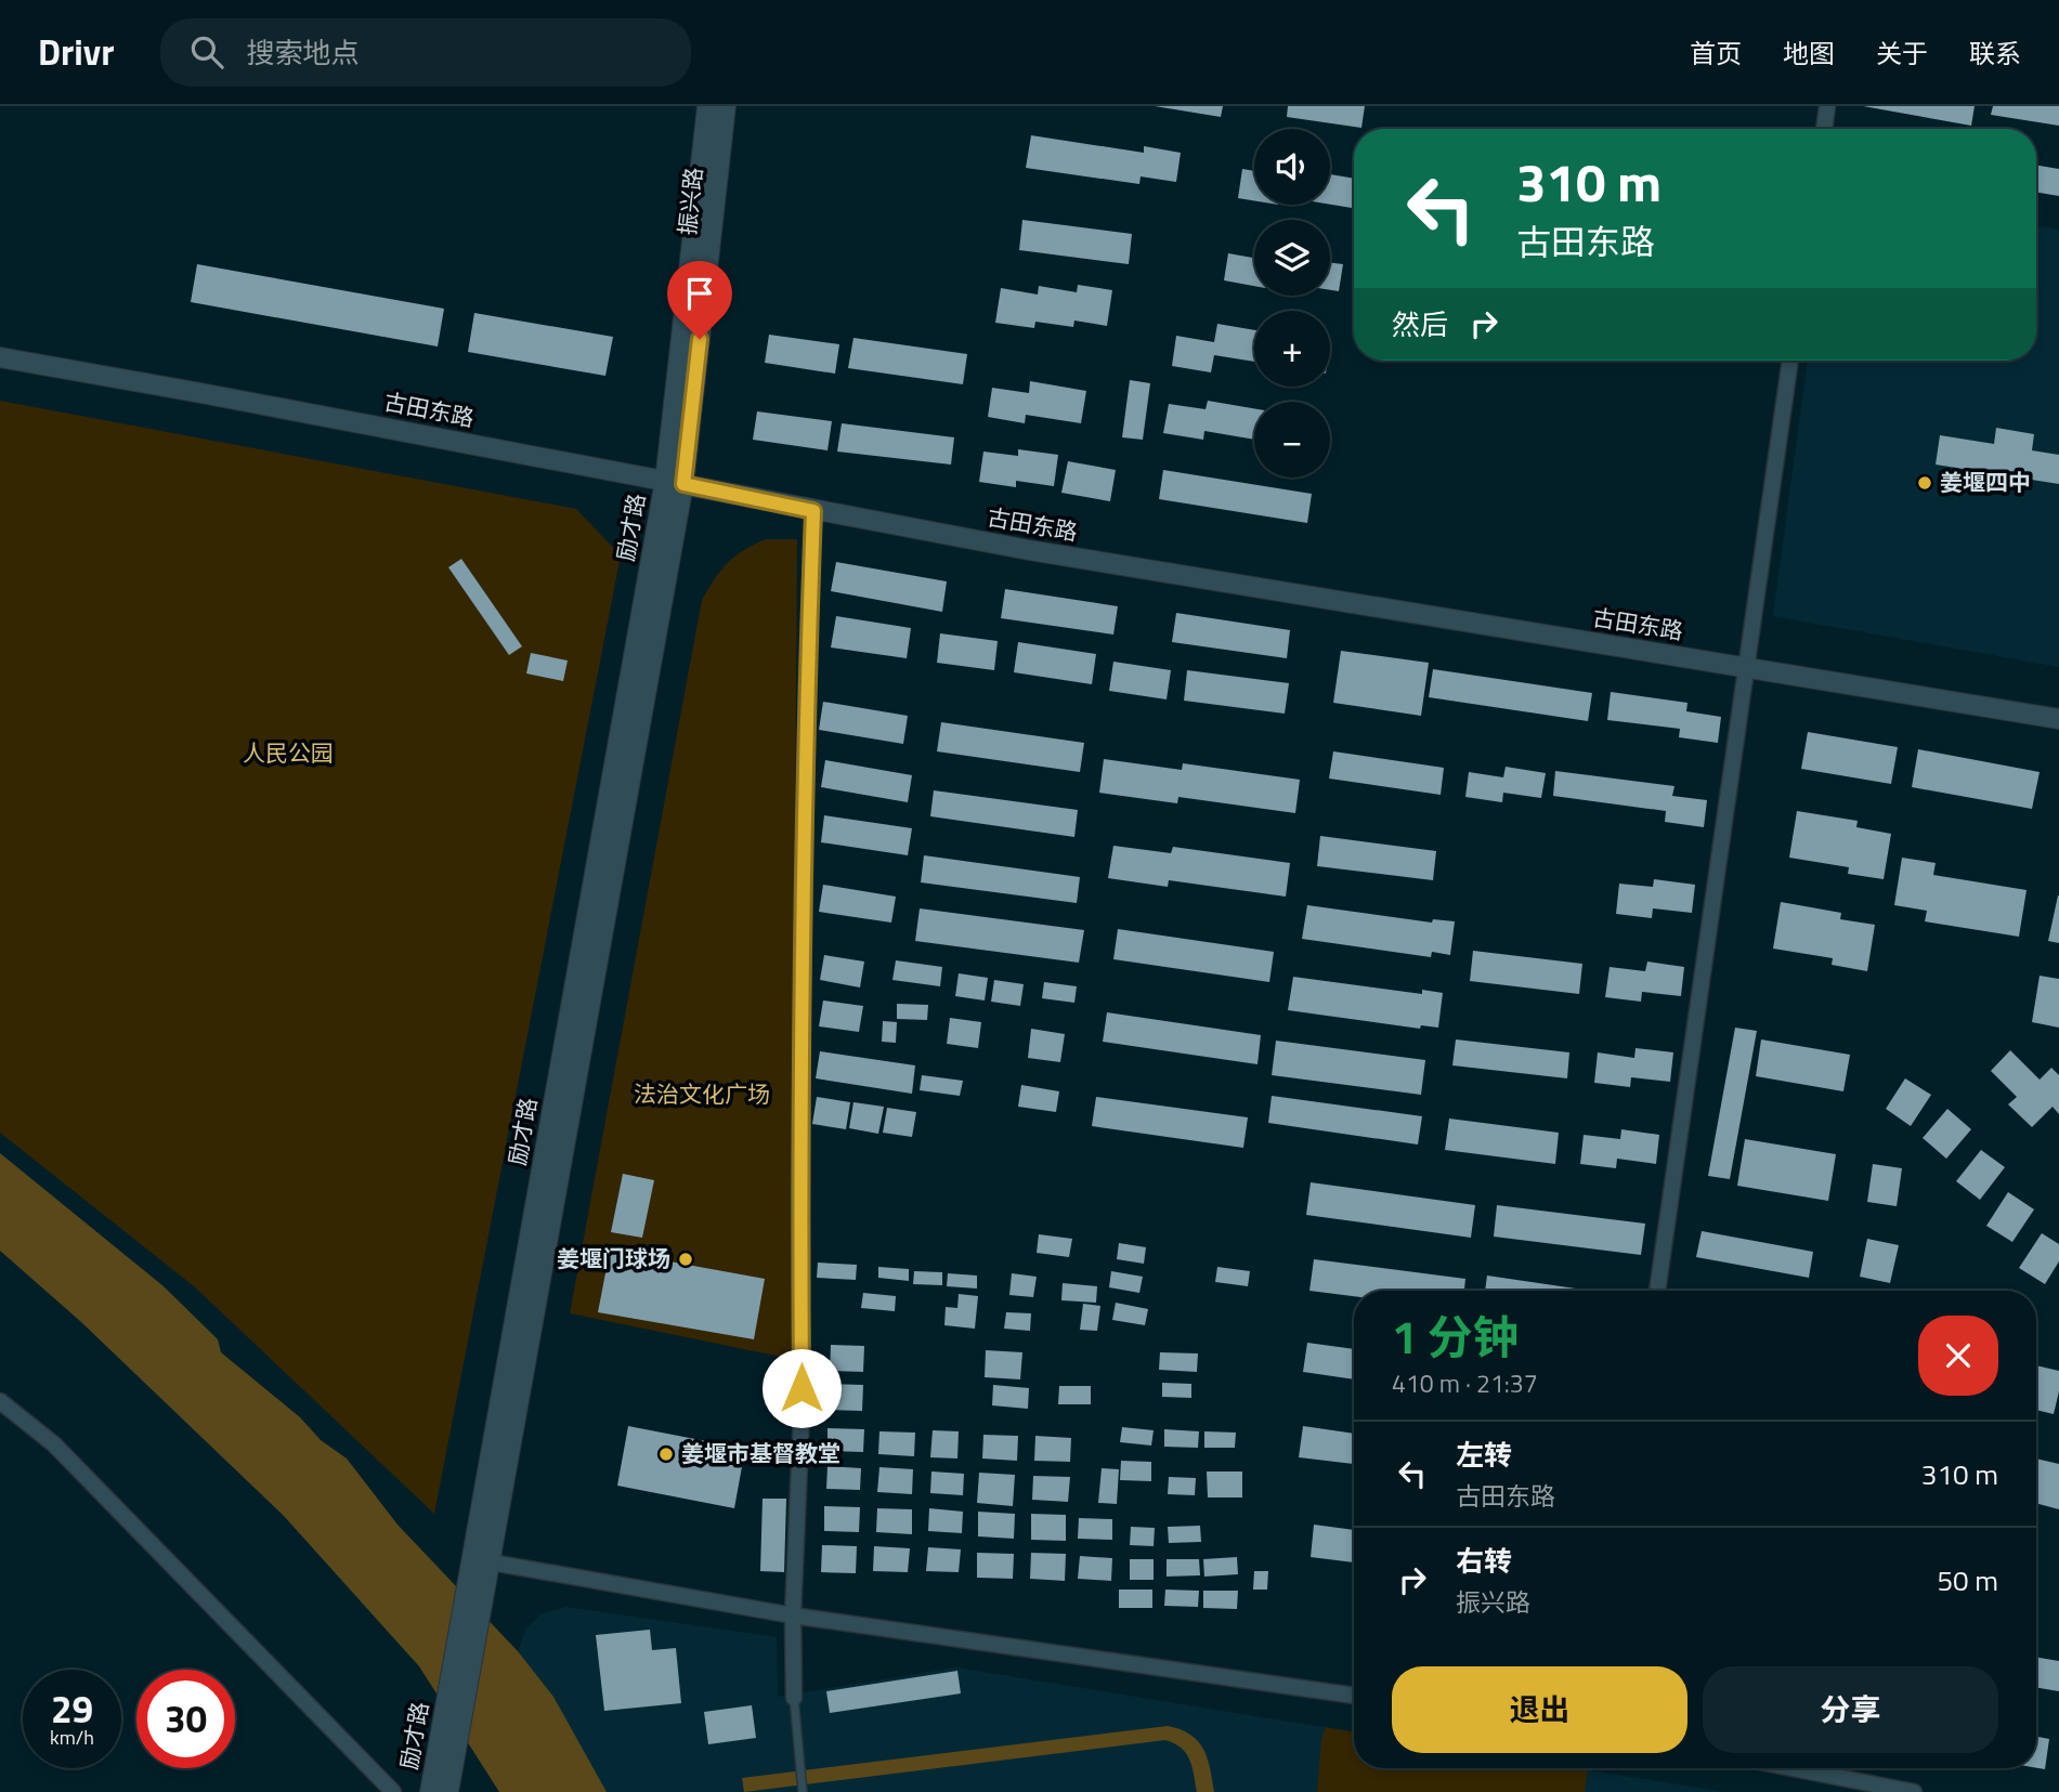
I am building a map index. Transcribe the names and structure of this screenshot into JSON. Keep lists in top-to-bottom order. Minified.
{"streets":{"street":["振兴路","古田东路","励才路"]},"crossings":[["振兴路","古田东路"],["振兴路","励才路"],["古田东路","励才路"]],"parks":["人民公园","法治文化广场"],"places":["姜堰四中","姜堰门球场","姜堰市基督教堂"],"page":{"header":"Drivr","search":"搜索地点","nav":["首页","地图","关于","联系"],"map_buttons":["+","−"],"turn":["310 m","古田东路"],"then":"然后","heading":["1 分钟","410 m · 21:37"],"list":[{"name":"左转","note":"古田东路","value":"310 m"},{"name":"右转","note":"振兴路","value":"50 m"}],"buttons":["退出","分享"],"speed":"29 km/h","limit":"30"}}
